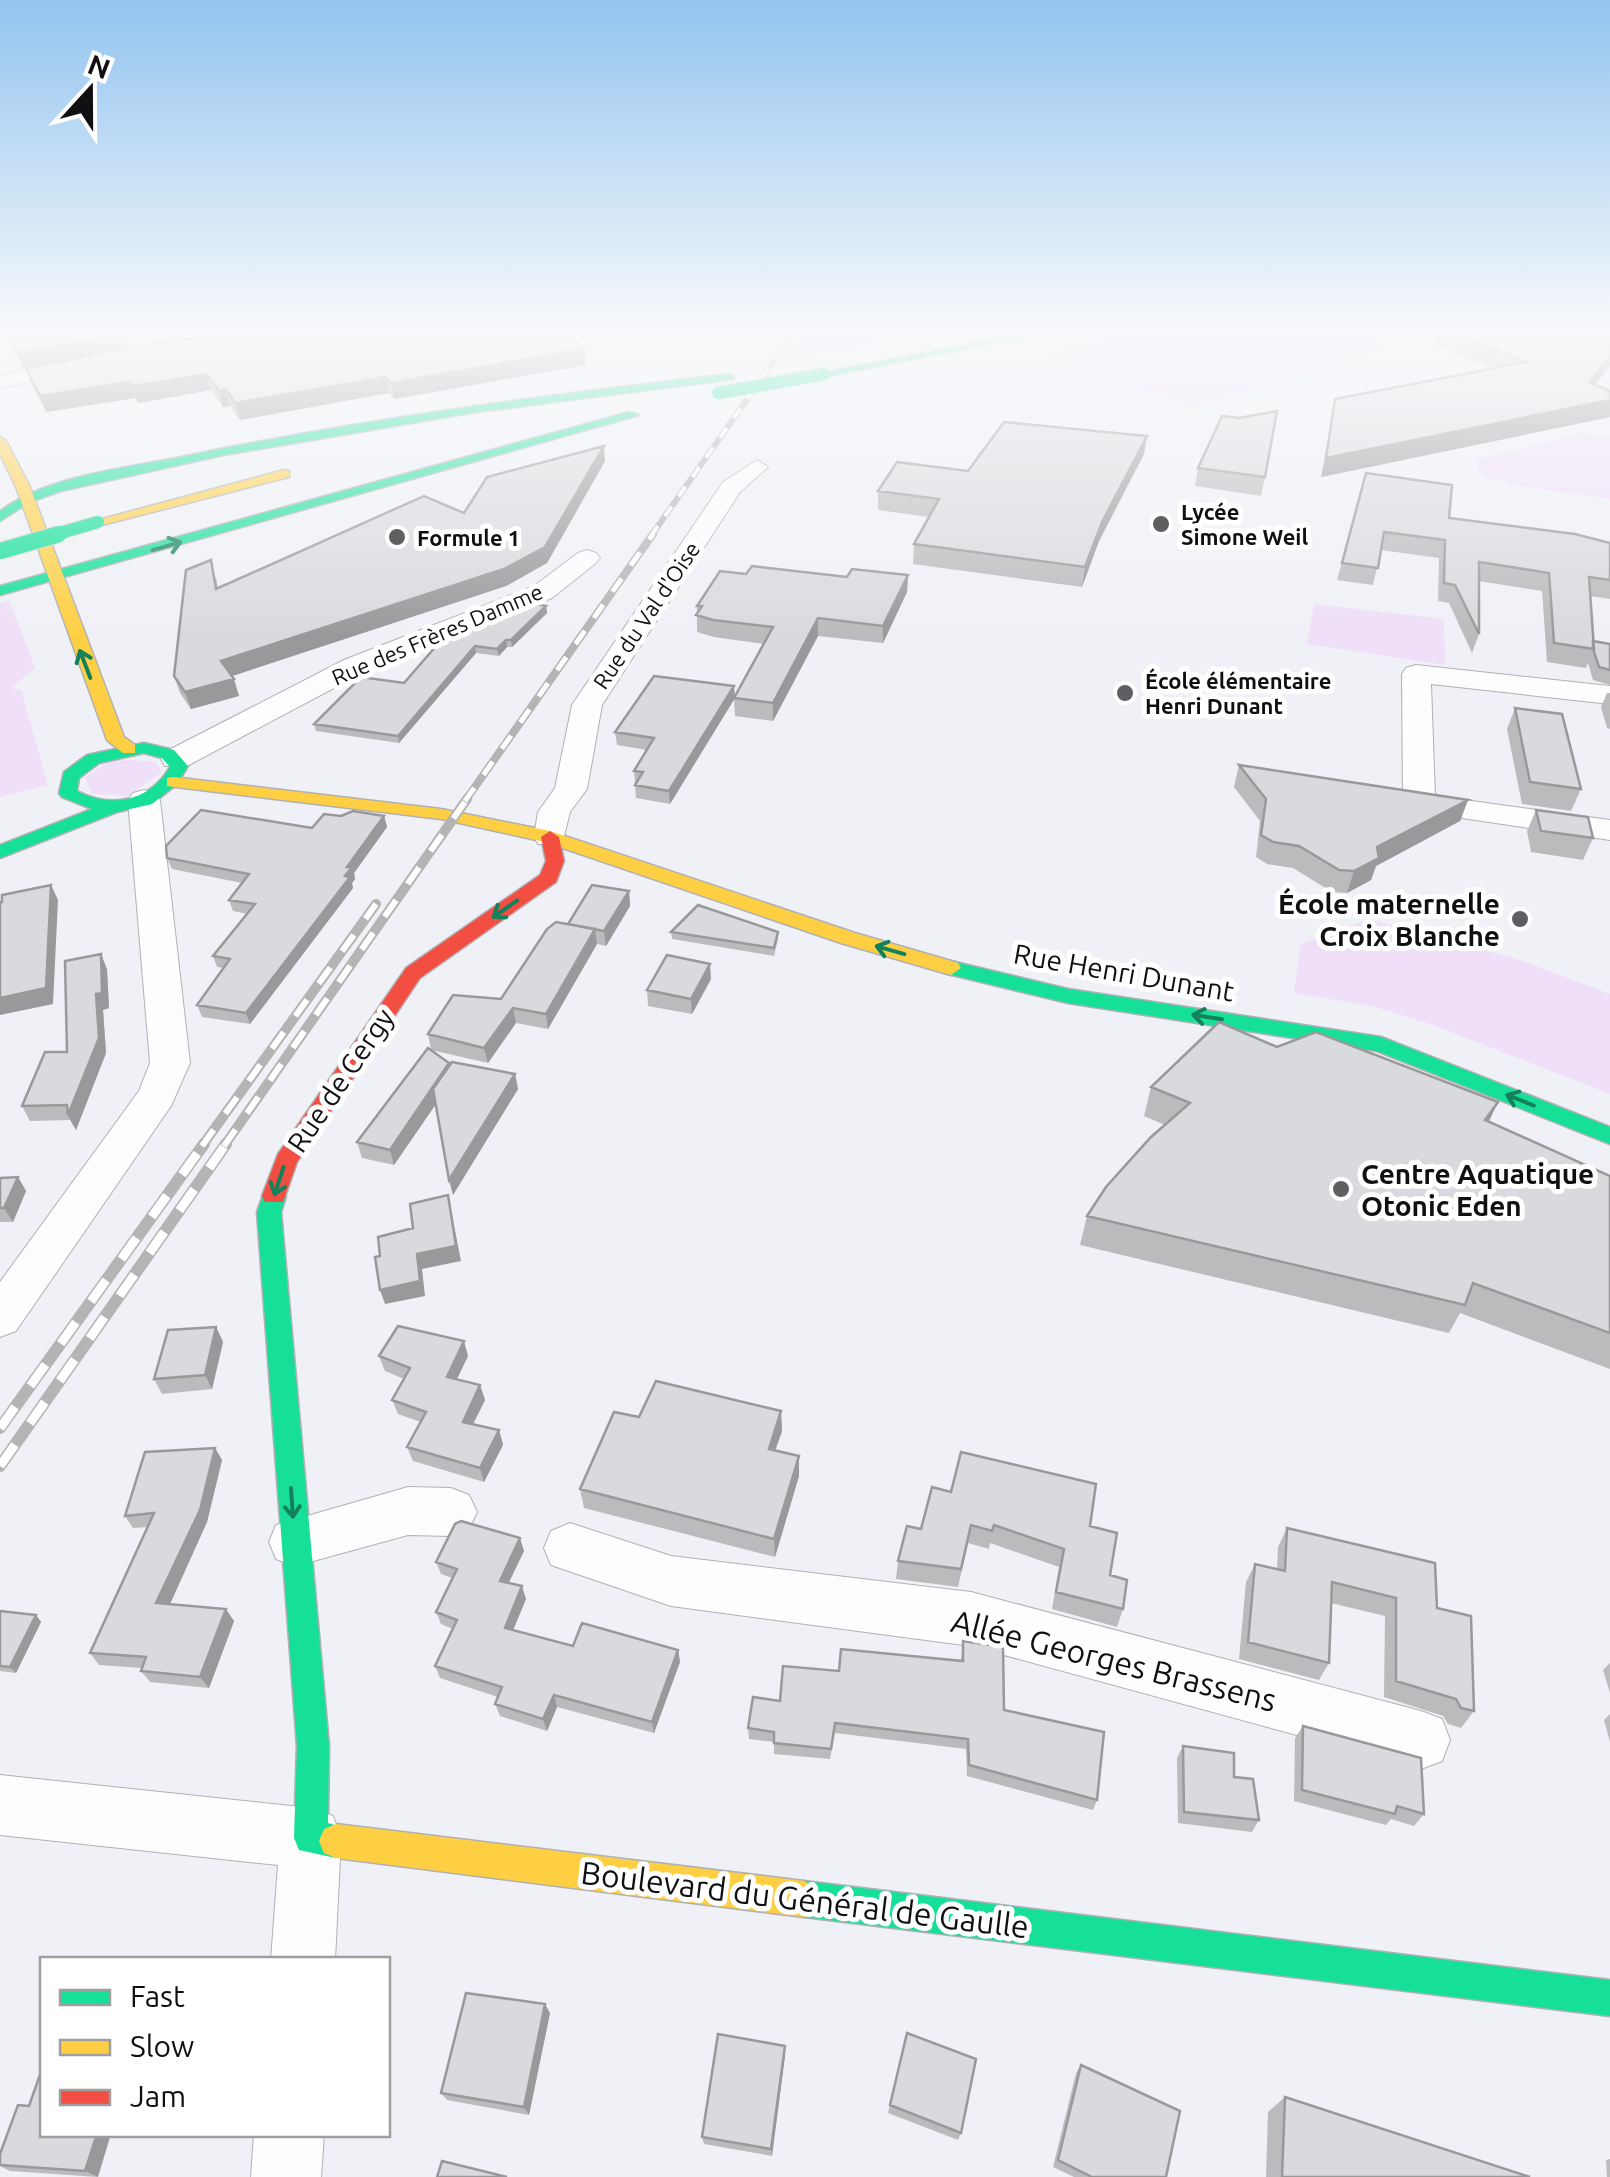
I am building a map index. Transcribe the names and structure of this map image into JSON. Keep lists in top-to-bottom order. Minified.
{"streets":{"main road":["Rue des Frères Damme","Rue Henri Dunant","Rue de Cergy","Boulevard du Général de Gaulle"],"street":["Rue du Val d'Oise","Allée Georges Brassens"]},"crossings":[["Rue du Val d'Oise","Rue Henri Dunant"],["Rue de Cergy","Boulevard du Général de Gaulle"]],"one_way":["Rue Henri Dunant","Rue de Cergy"],"places":["Lycée Simone Weil","Formule 1","École élémentaire Henri Dunant","École maternelle Croix Blanche","Centre Aquatique Otonic Eden"],"legend":["Fast","Slow","Jam"],"north":"top"}
